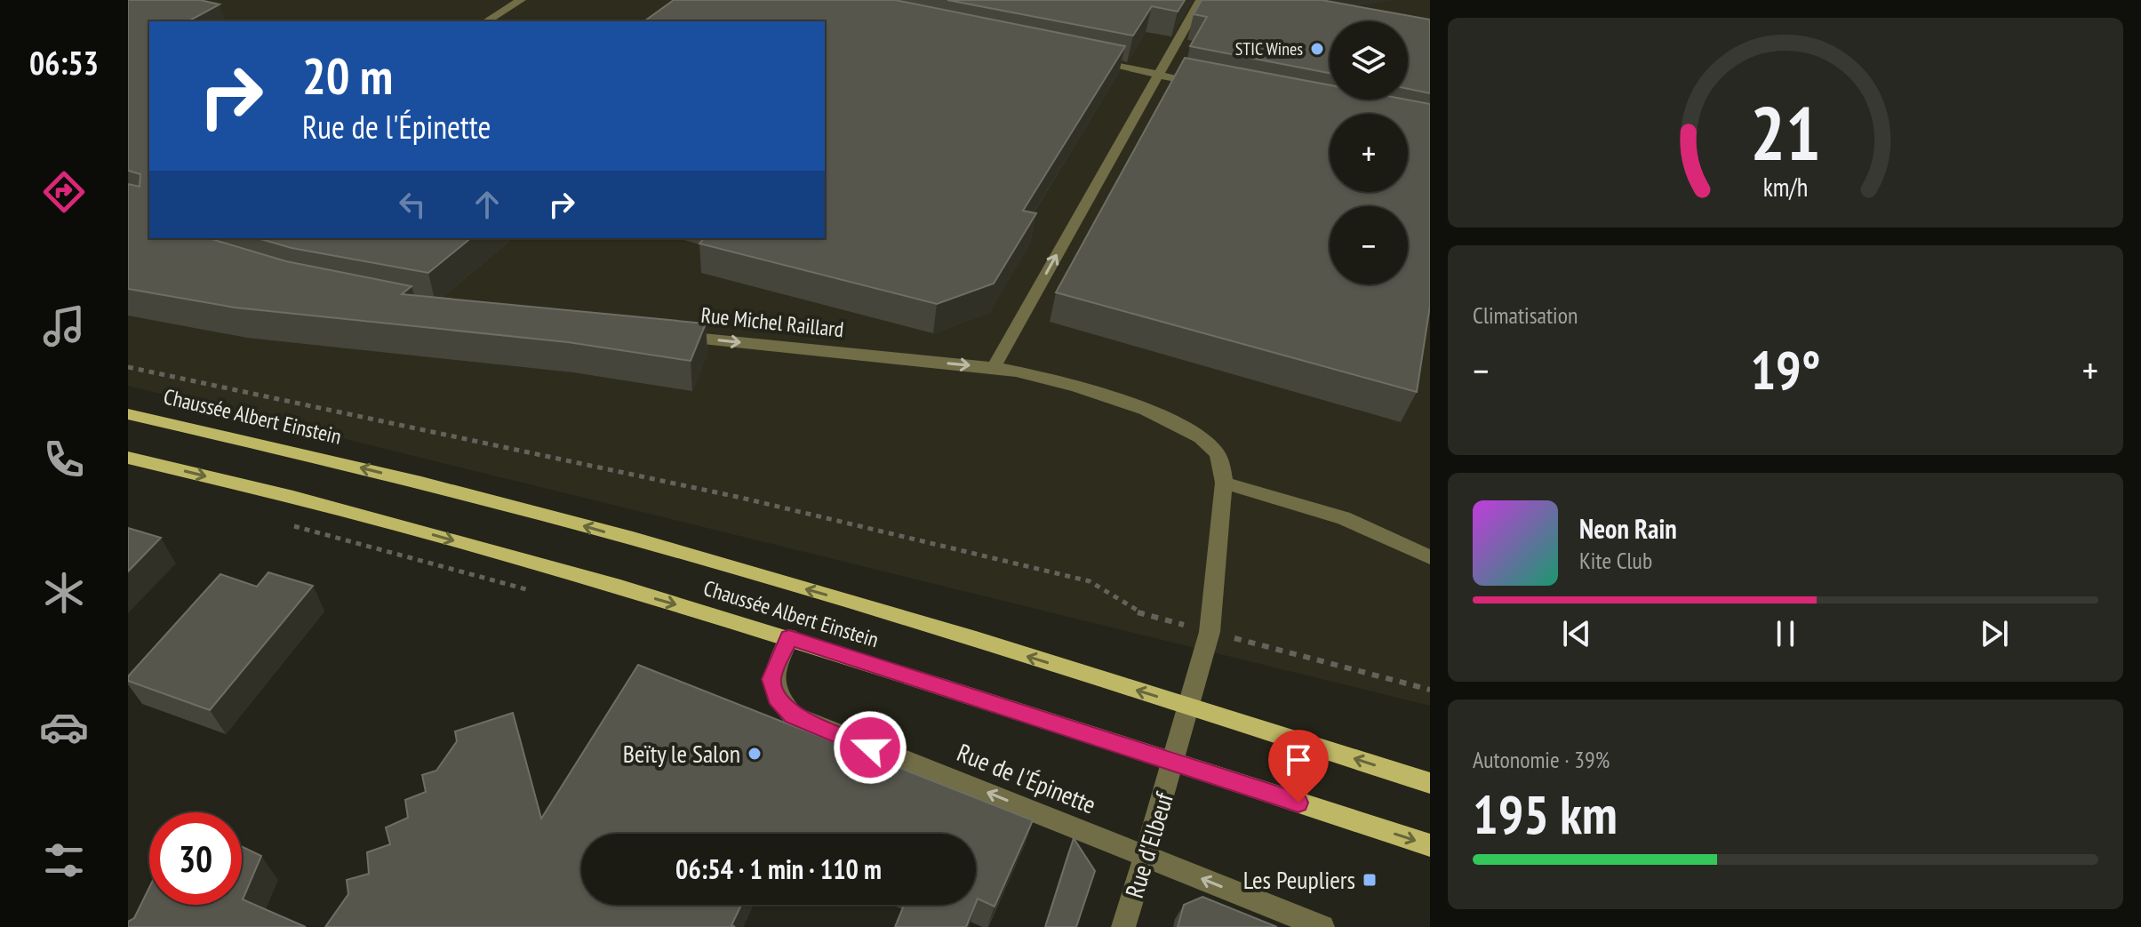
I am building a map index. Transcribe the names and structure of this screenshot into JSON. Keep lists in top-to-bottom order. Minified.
{"streets":{"main road":["Chaussée Albert Einstein"],"street":["Rue Michel Raillard","Rue de l'Épinette","Rue d'Elbeuf"]},"crossings":[["Rue Michel Raillard","Chaussée Albert Einstein"],["Rue Michel Raillard","Rue d'Elbeuf"],["Chaussée Albert Einstein","Rue de l'Épinette"],["Chaussée Albert Einstein","Rue d'Elbeuf"],["Rue de l'Épinette","Rue d'Elbeuf"]],"one_way":["Rue Michel Raillard","Rue de l'Épinette"],"places":{"other":["STIC Wines","Beïty le Salon"],"transit":["Les Peupliers"]},"page":{"tabs":"06:53","map_buttons":["+","−"],"turn":["20 m","Rue de l'Épinette"],"tile":["Climatisation",["Autonomie · 39%","195 km"]],"heat":["−","19°","+"],"song":["Neon Rain","Kite Club"],"limit":"30","trip":"06:54 · 1 min · 110 m","gauge":["21","km/h"]}}
